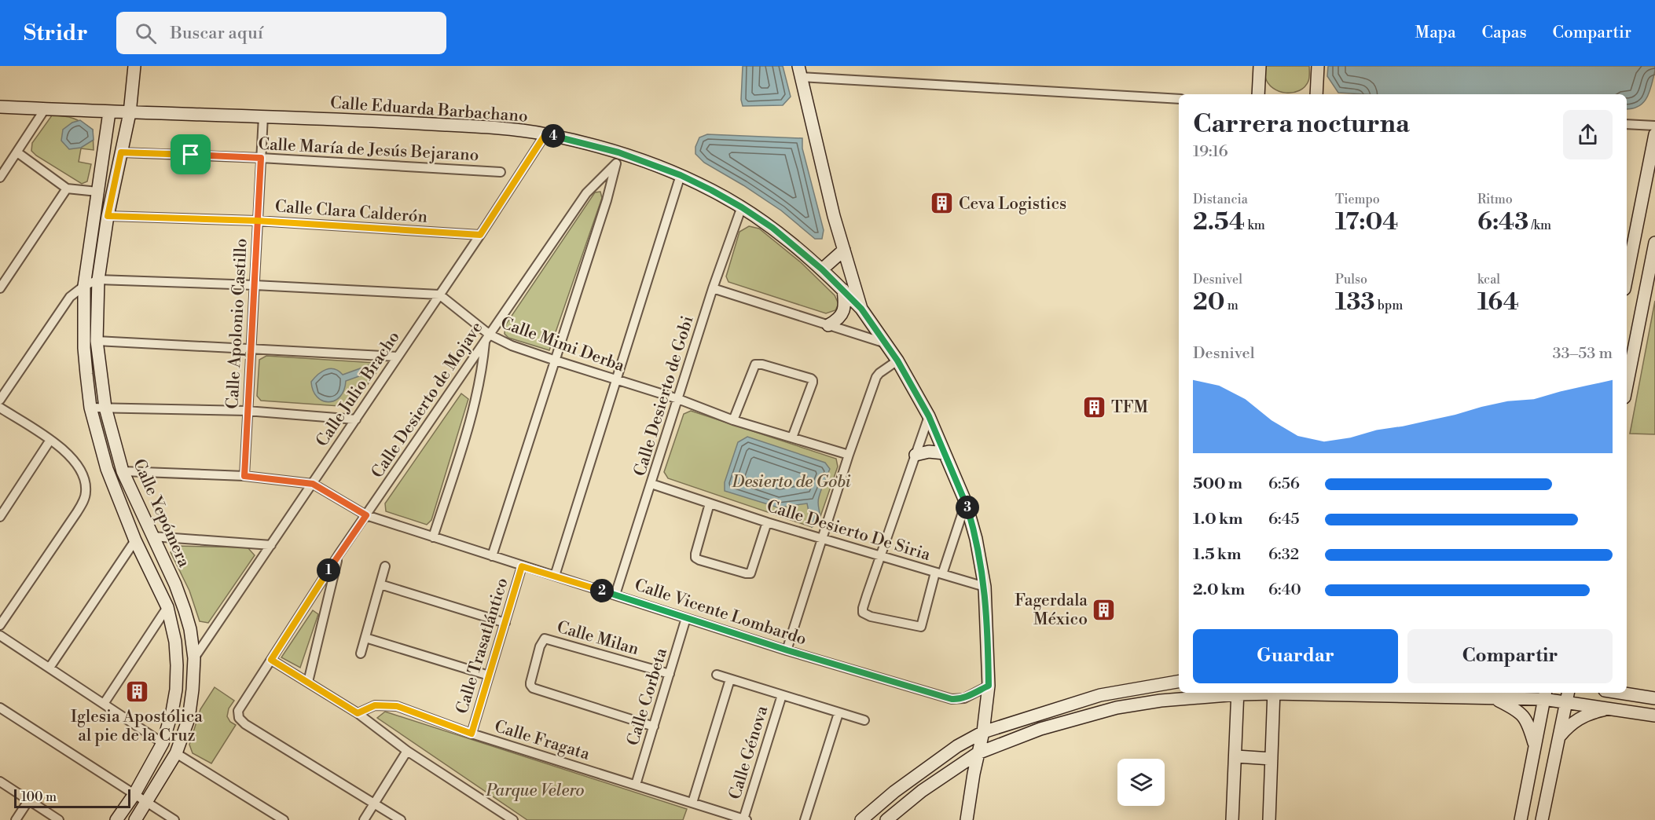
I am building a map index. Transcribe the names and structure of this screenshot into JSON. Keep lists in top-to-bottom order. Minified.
{"streets":{"main road":["Calle Eduarda Barbachano","Calle Yepómera"],"street":["Calle María de Jesús Bejarano","Calle Clara Calderón","Calle Apolonio Castillo","Calle Mimi Derba","Calle Julio Bracho","Calle Desierto de Gobi","Calle Desierto de Mojave","Calle Desierto De Siria","Calle Vicente Lombardo","Calle Milan","Calle Trasatlántico","Calle Corbeta","Calle Fragata","Calle Génova"]},"crossings":[["Calle Eduarda Barbachano","Calle Apolonio Castillo"],["Calle Eduarda Barbachano","Calle Julio Bracho"],["Calle Eduarda Barbachano","Calle Desierto de Gobi"],["Calle Eduarda Barbachano","Calle Desierto de Mojave"],["Calle Eduarda Barbachano","Calle Yepómera"],["Calle María de Jesús Bejarano","Calle Apolonio Castillo"],["Calle María de Jesús Bejarano","Calle Yepómera"],["Calle Clara Calderón","Calle Apolonio Castillo"],["Calle Clara Calderón","Calle Julio Bracho"],["Calle Clara Calderón","Calle Yepómera"],["Calle Mimi Derba","Calle Julio Bracho"],["Calle Mimi Derba","Calle Desierto de Gobi"],["Calle Mimi Derba","Calle Desierto de Mojave"],["Calle Mimi Derba","Calle Desierto De Siria"],["Calle Julio Bracho","Calle Yepómera"],["Calle Julio Bracho","Calle Vicente Lombardo"],["Calle Desierto de Gobi","Calle Desierto De Siria"],["Calle Desierto de Gobi","Calle Vicente Lombardo"],["Calle Desierto de Mojave","Calle Vicente Lombardo"],["Calle Desierto De Siria","Calle Vicente Lombardo"],["Calle Vicente Lombardo","Calle Trasatlántico"],["Calle Vicente Lombardo","Calle Corbeta"],["Calle Milan","Calle Corbeta"],["Calle Trasatlántico","Calle Fragata"],["Calle Corbeta","Calle Fragata"],["Calle Fragata","Calle Génova"]],"parks":["Desierto de Gobi","Parque Velero"],"places":{"building":["Ceva Logistics","TFM","Fagerdala México","Iglesia Apostólica al pie de la Cruz"]},"scale_bar":"100 m","page":{"header":"Stridr","search":"Buscar aquí","nav":["Mapa","Capas","Compartir"],"heading":["Carrera nocturna","19:16"],"pins":["4","3","1","2"],"stats":[["Distancia","2.54 km"],["Tiempo","17:04"],["Ritmo","6:43 /km"],["Desnivel","20 m"],["Pulso","133 bpm"],["kcal","164"]],"chart":["Desnivel","33–53 m"],"list":[{"name":"500 m","note":"6:56"},{"name":"1.0 km","note":"6:45"},{"name":"1.5 km","note":"6:32"},{"name":"2.0 km","note":"6:40"}],"buttons":["Guardar","Compartir"],"scale":"100 m"}}
